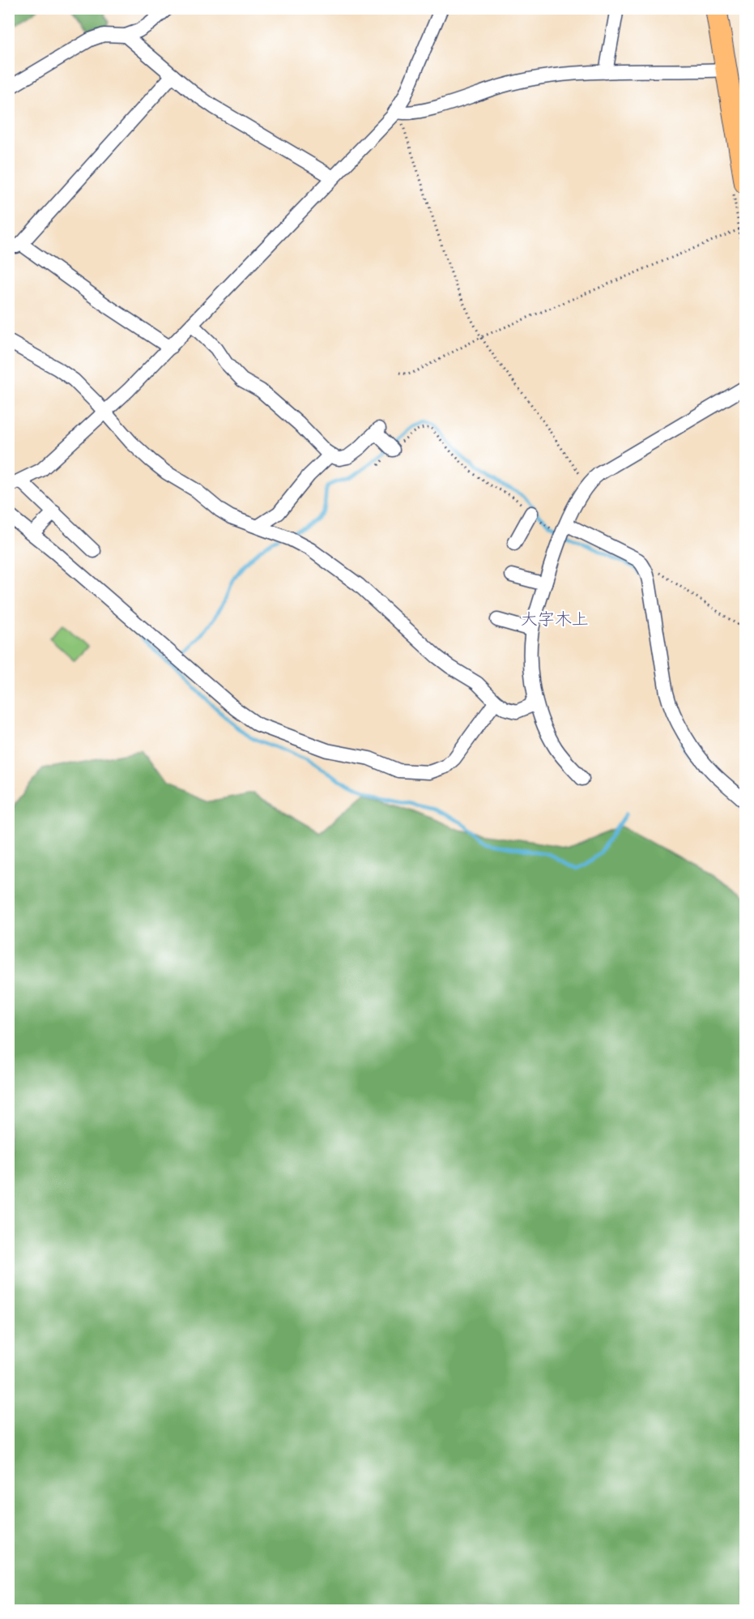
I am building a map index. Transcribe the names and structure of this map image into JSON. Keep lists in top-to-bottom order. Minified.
{"districts":["大字木上"]}
